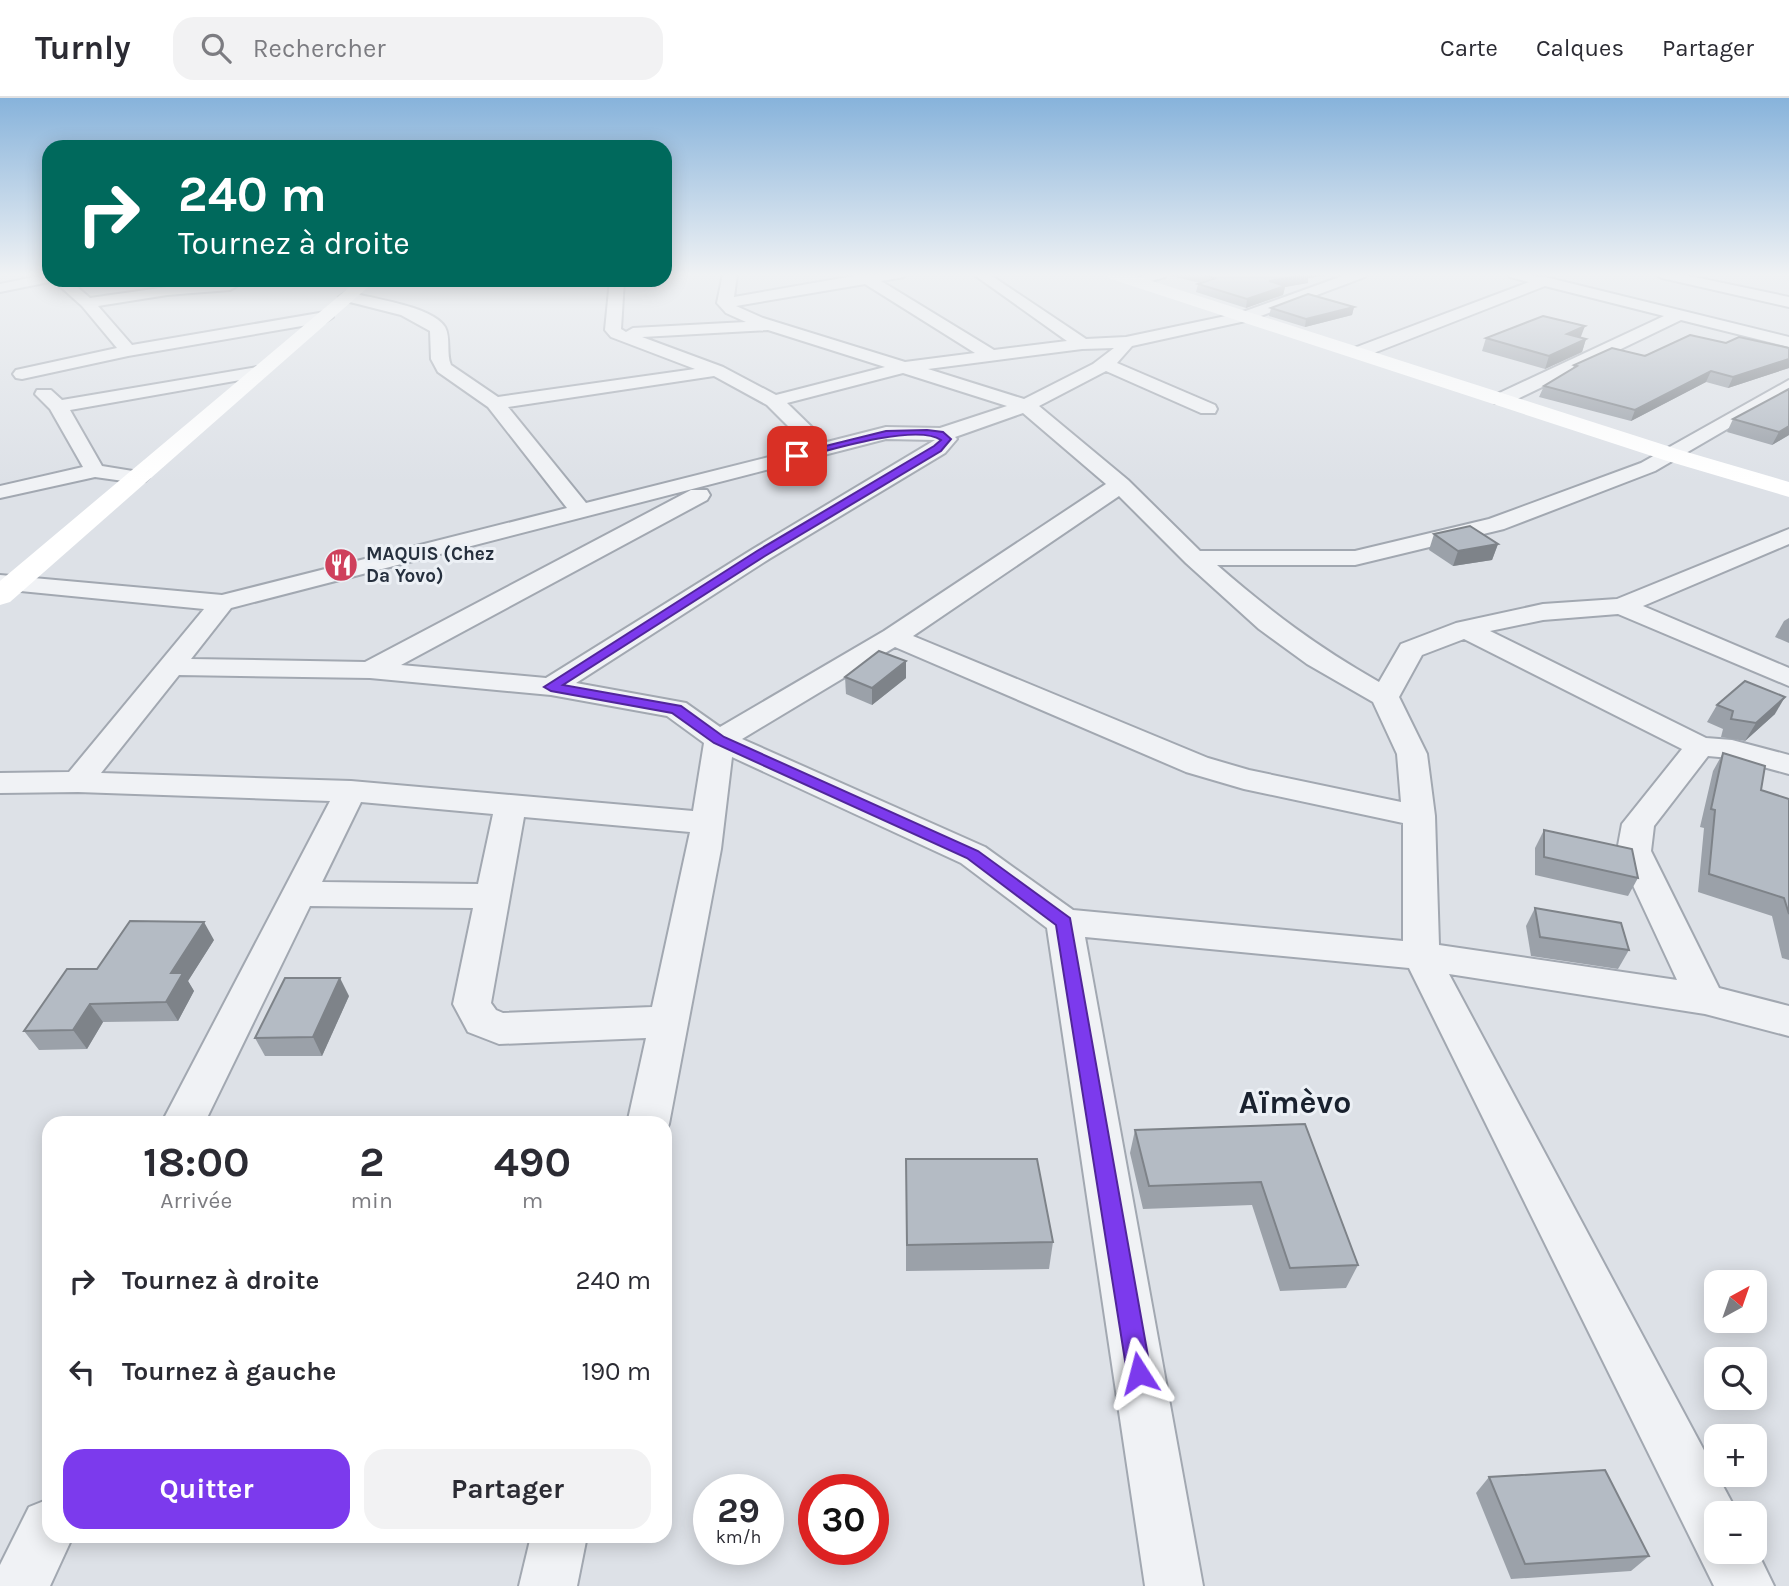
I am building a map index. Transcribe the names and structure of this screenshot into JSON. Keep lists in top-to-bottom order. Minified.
{"districts":["Aïmèvo"],"places":{"restaurant":["MAQUIS (Chez Da Yovo)"]},"north":"top right","page":{"header":"Turnly","search":"Rechercher","nav":["Carte","Calques","Partager"],"turn":["240 m","Tournez à droite"],"eta":["18:00","Arrivée","2","min","490","m"],"list":[{"name":"Tournez à droite","value":"240 m"},{"name":"Tournez à gauche","value":"190 m"}],"map_buttons":["+","−"],"buttons":["Quitter","Partager"],"speed":"29 km/h","limit":"30"}}
